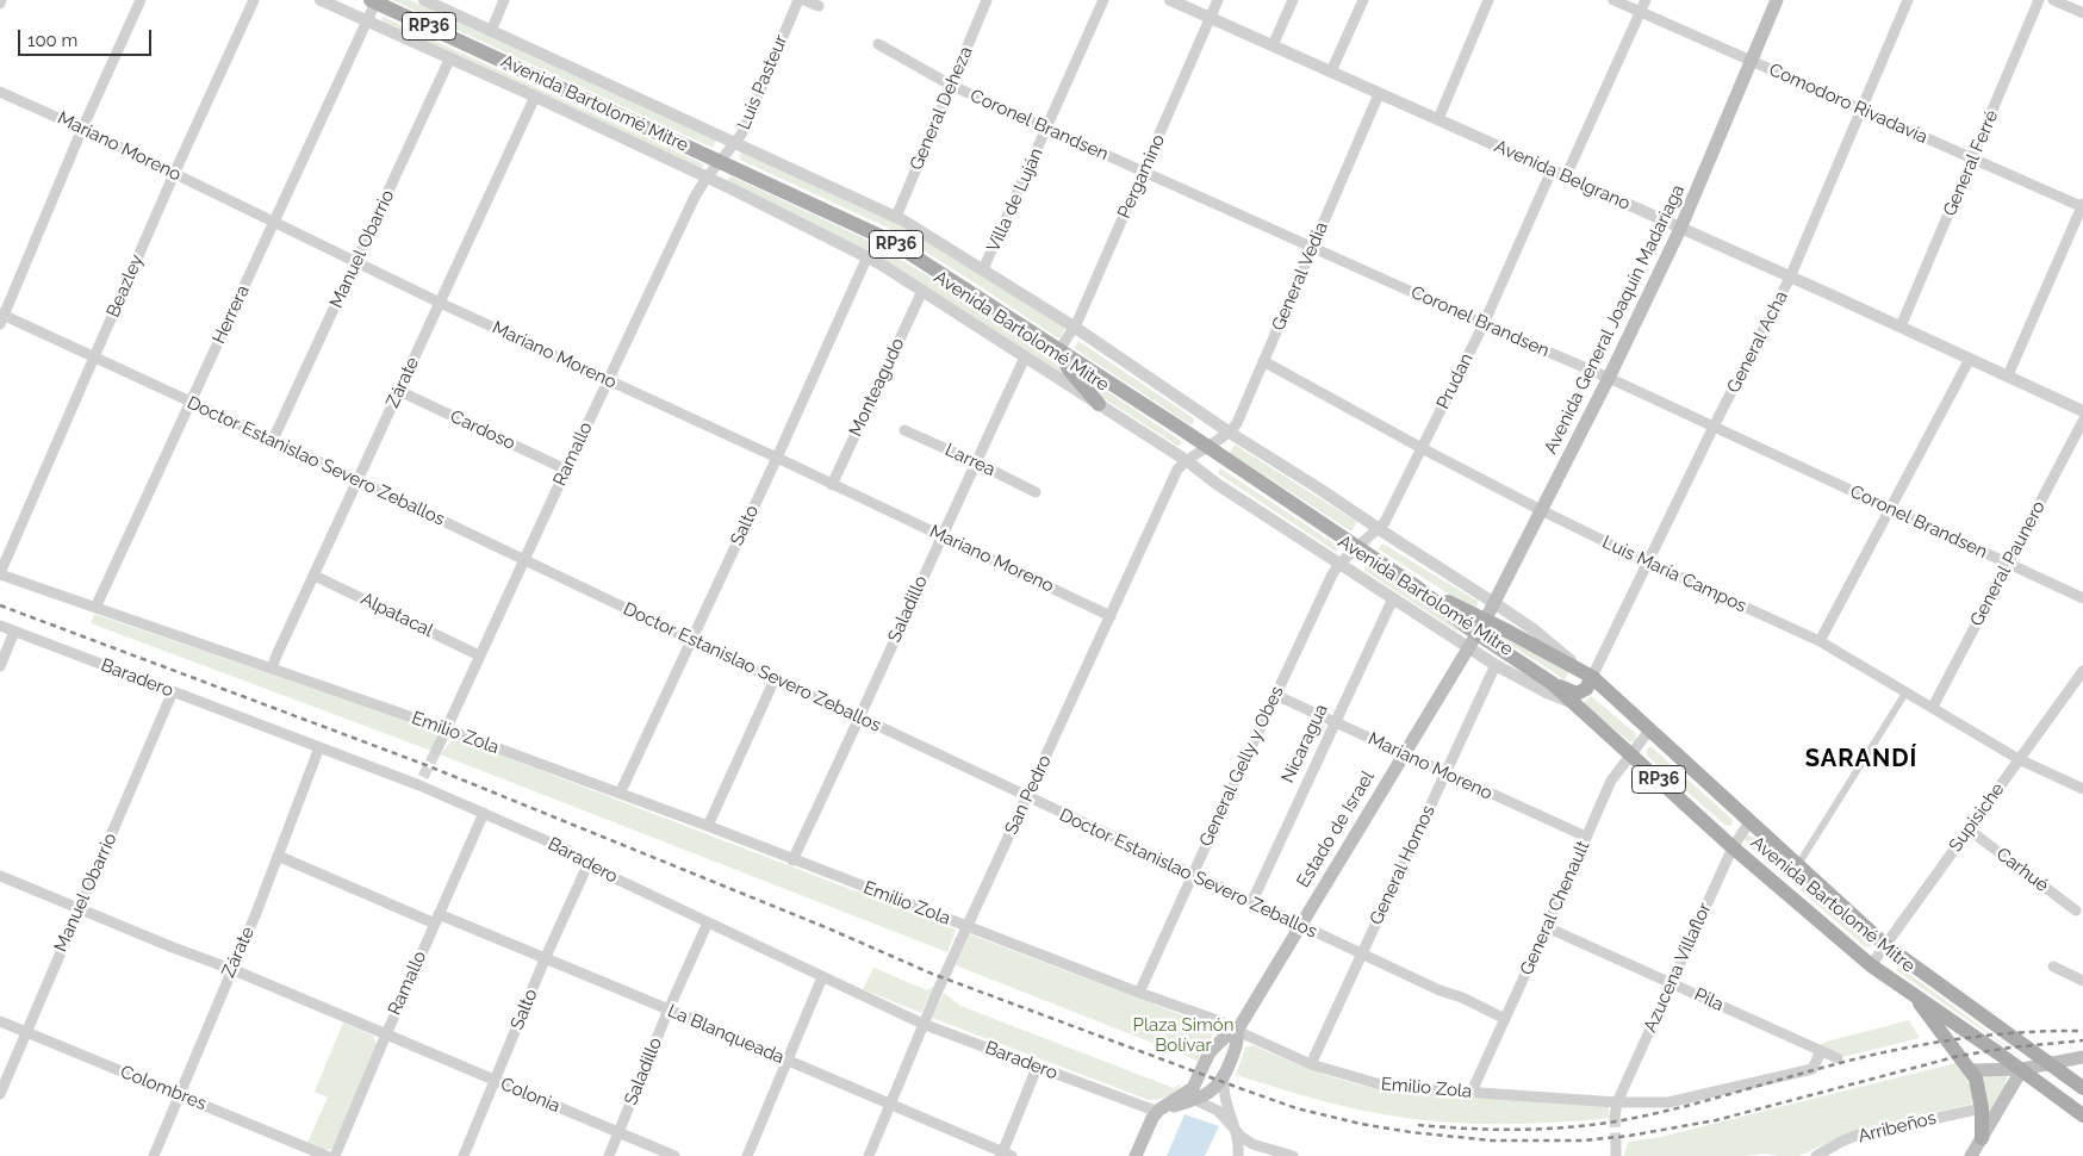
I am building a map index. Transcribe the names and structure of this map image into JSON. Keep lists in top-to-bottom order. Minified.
{"streets":{"main road":["RP36","Avenida Bartolomé Mitre","Avenida General Joaquín Madariaga","Estado de Israel"],"street":["Luis Pasteur","Comodoro Rivadavia","General Deheza","Coronel Brandsen","Mariano Moreno","General Ferré","Avenida Belgrano","Pergamino","Villa de Luján","Manuel Obarrio","General Vedia","Beazley","Herrera","General Acha","Prudan","Zárate","Monteagudo","Cardoso","Ramallo","Larrea","Doctor Estanislao Severo Zeballos","Salto","General Paunero","Luis María Campos","Saladillo","Alpatacal","Baradero","Emilio Zola","Nicaragua","General Gelly y Obes","San Pedro","Supisiche","General Hornos","Carhué","General Chenault","Azucena Villaflor","Pila","La Blanqueada","Colombres","Colonia","Arribeños"]},"crossings":[["Luis Pasteur","Avenida Bartolomé Mitre"],["Luis Pasteur","Ramallo"],["Avenida Bartolomé Mitre","General Deheza"],["Avenida Bartolomé Mitre","Pergamino"],["Avenida Bartolomé Mitre","Villa de Luján"],["Avenida Bartolomé Mitre","Manuel Obarrio"],["Avenida Bartolomé Mitre","General Vedia"],["Avenida Bartolomé Mitre","Herrera"],["Avenida Bartolomé Mitre","Avenida General Joaquín Madariaga"],["Avenida Bartolomé Mitre","General Acha"],["Avenida Bartolomé Mitre","Prudan"],["Avenida Bartolomé Mitre","Zárate"],["Avenida Bartolomé Mitre","Monteagudo"],["Avenida Bartolomé Mitre","Ramallo"],["Avenida Bartolomé Mitre","Salto"],["Avenida Bartolomé Mitre","Saladillo"],["Avenida Bartolomé Mitre","Nicaragua"],["Avenida Bartolomé Mitre","General Gelly y Obes"],["Avenida Bartolomé Mitre","San Pedro"],["Avenida Bartolomé Mitre","Supisiche"],["Avenida Bartolomé Mitre","Estado de Israel"],["Avenida Bartolomé Mitre","General Hornos"],["Avenida Bartolomé Mitre","General Chenault"],["Avenida Bartolomé Mitre","Azucena Villaflor"],["Comodoro Rivadavia","General Ferré"],["Comodoro Rivadavia","Avenida General Joaquín Madariaga"],["Comodoro Rivadavia","General Acha"],["General Deheza","Coronel Brandsen"],["Coronel Brandsen","Pergamino"],["Coronel Brandsen","Villa de Luján"],["Coronel Brandsen","General Vedia"],["Coronel Brandsen","Avenida General Joaquín Madariaga"],["Coronel Brandsen","General Acha"],["Coronel Brandsen","Prudan"],["Coronel Brandsen","General Paunero"],["Mariano Moreno","Manuel Obarrio"],["Mariano Moreno","Beazley"],["Mariano Moreno","Herrera"],["Mariano Moreno","Zárate"],["Mariano Moreno","Monteagudo"],["Mariano Moreno","Ramallo"],["Mariano Moreno","Salto"],["Mariano Moreno","Saladillo"],["Mariano Moreno","Nicaragua"],["Mariano Moreno","General Gelly y Obes"],["Mariano Moreno","San Pedro"],["Mariano Moreno","Estado de Israel"],["Mariano Moreno","General Hornos"],["Mariano Moreno","General Chenault"],["General Ferré","Avenida Belgrano"],["Avenida Belgrano","Pergamino"],["Avenida Belgrano","General Vedia"],["Avenida Belgrano","Avenida General Joaquín Madariaga"],["Avenida Belgrano","General Acha"],["Avenida Belgrano","Prudan"],["Manuel Obarrio","Doctor Estanislao Severo Zeballos"],["Manuel Obarrio","Baradero"],["Manuel Obarrio","Colombres"],["Manuel Obarrio","Colonia"],["General Vedia","Luis María Campos"],["Beazley","Doctor Estanislao Severo Zeballos"],["Beazley","Emilio Zola"],["Herrera","Doctor Estanislao Severo Zeballos"],["Herrera","Emilio Zola"],["Avenida General Joaquín Madariaga","Luis María Campos"],["Avenida General Joaquín Madariaga","Estado de Israel"],["General Acha","Luis María Campos"],["Prudan","Luis María Campos"],["Prudan","General Gelly y Obes"],["Zárate","Cardoso"],["Zárate","Doctor Estanislao Severo Zeballos"],["Zárate","Alpatacal"],["Zárate","Baradero"],["Zárate","Emilio Zola"],["Zárate","La Blanqueada"],["Zárate","Colombres"],["Zárate","Colonia"],["Cardoso","Ramallo"],["Ramallo","Doctor Estanislao Severo Zeballos"],["Ramallo","Alpatacal"],["Ramallo","Baradero"],["Ramallo","Emilio Zola"],["Ramallo","La Blanqueada"],["Ramallo","Colonia"],["Larrea","Saladillo"],["Doctor Estanislao Severo Zeballos","Salto"],["Doctor Estanislao Severo Zeballos","Saladillo"],["Doctor Estanislao Severo Zeballos","Nicaragua"],["Doctor Estanislao Severo Zeballos","General Gelly y Obes"],["Doctor Estanislao Severo Zeballos","San Pedro"],["Doctor Estanislao Severo Zeballos","Estado de Israel"],["Doctor Estanislao Severo Zeballos","General Hornos"],["Doctor Estanislao Severo Zeballos","General Chenault"],["Salto","Baradero"],["Salto","Emilio Zola"],["Salto","La Blanqueada"],["Salto","Colonia"],["General Paunero","Luis María Campos"],["Luis María Campos","Supisiche"],["Saladillo","Baradero"],["Saladillo","Emilio Zola"],["Saladillo","La Blanqueada"],["Saladillo","Colonia"],["Baradero","San Pedro"],["Baradero","Estado de Israel"],["Emilio Zola","General Gelly y Obes"],["Emilio Zola","San Pedro"],["Emilio Zola","Estado de Israel"],["Emilio Zola","General Hornos"],["Emilio Zola","General Chenault"],["Emilio Zola","Azucena Villaflor"],["Emilio Zola","Pila"],["San Pedro","La Blanqueada"],["Supisiche","Carhué"],["General Chenault","Pila"],["Azucena Villaflor","Pila"]],"districts":["SARANDÍ"],"parks":["Plaza Simón Bolívar"],"scale_bar":"100 m"}
